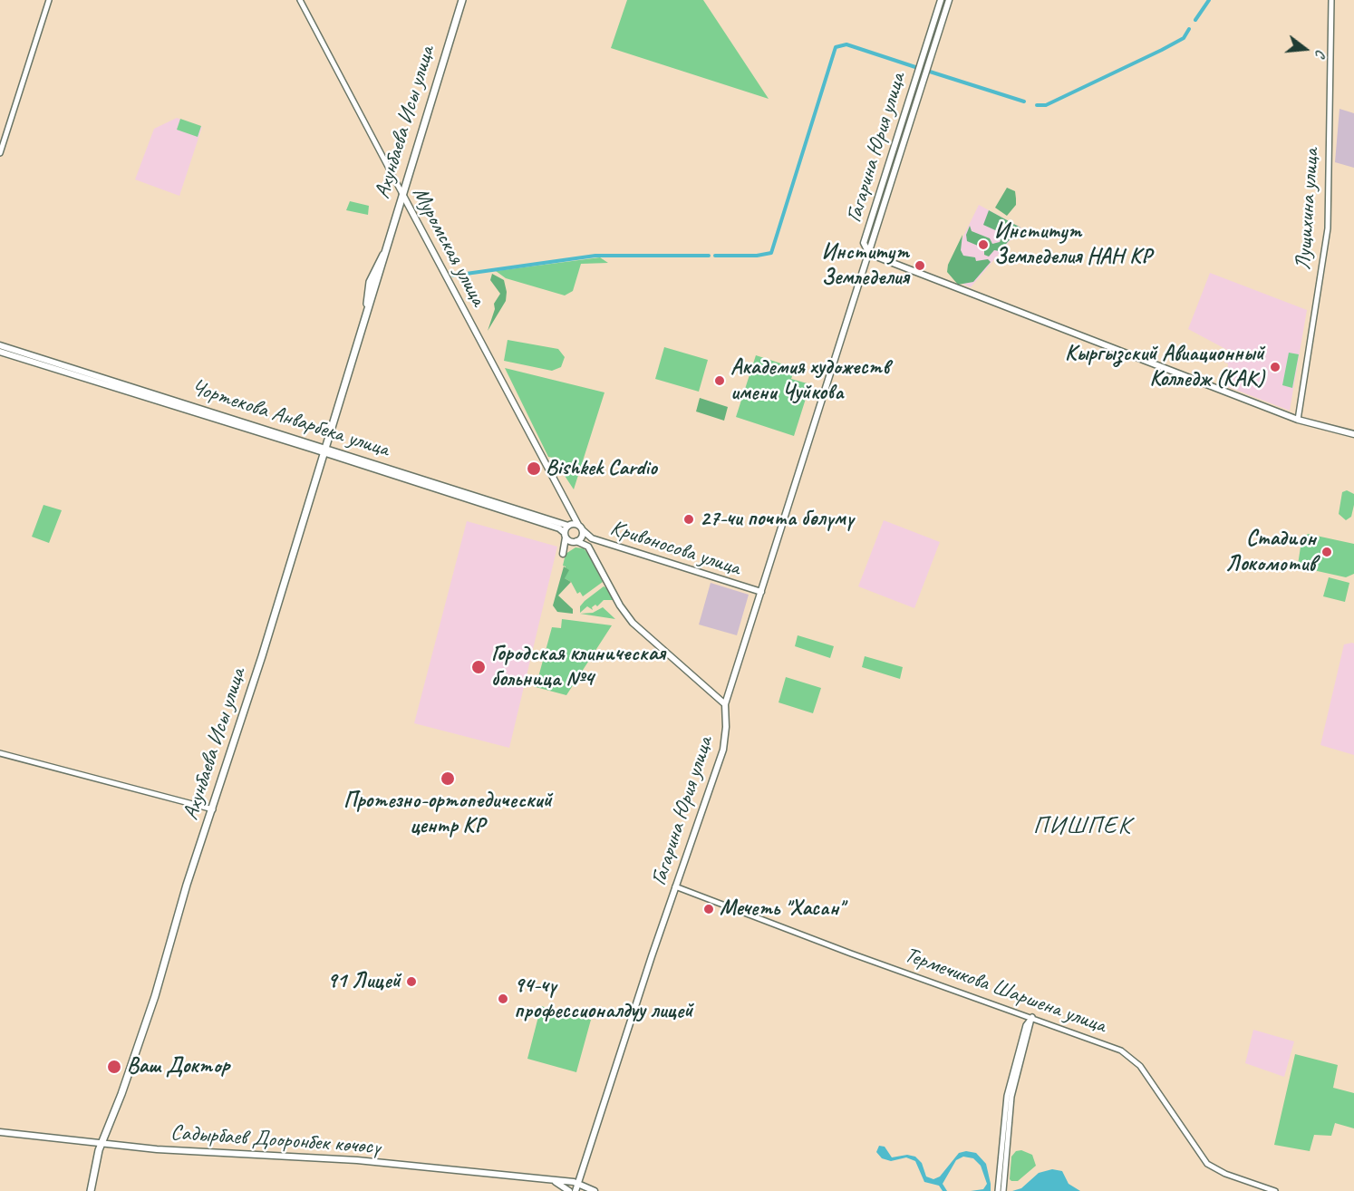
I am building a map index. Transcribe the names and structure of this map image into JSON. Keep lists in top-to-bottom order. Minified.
{"streets":{"main road":["Ахунбаева Исы улица","Гагарина Юрия улица","Муромская улица","Чортекова Анварбека улица","Кривоносова улица","Садырбаев Дооронбек көчөсү"],"street":["Лущихина улица","Термечикова Шаршена улица"]},"crossings":[["Ахунбаева Исы улица","Муромская улица"],["Ахунбаева Исы улица","Чортекова Анварбека улица"],["Ахунбаева Исы улица","Садырбаев Дооронбек көчөсү"],["Гагарина Юрия улица","Кривоносова улица"],["Гагарина Юрия улица","Термечикова Шаршена улица"],["Гагарина Юрия улица","Садырбаев Дооронбек көчөсү"],["Муромская улица","Чортекова Анварбека улица"],["Муромская улица","Кривоносова улица"],["Чортекова Анварбека улица","Кривоносова улица"]],"districts":["ПИШПЕК"],"places":["Институт Земледелия НАН КР","Институт Земледелия","Кыргызский Авиационный Колледж (КАК)","Академия художеств имени Чуйкова","Bishkek Cardio","27-чи почта бөлүмү","Стадион Локомотив","Городская клиническая больница №4","Протезно-ортопедический центр КР","Мечеть \"Хасан\"","91 Лицей","94-чү профессионалдуу лицей","Ваш Доктор"],"north":"right"}
